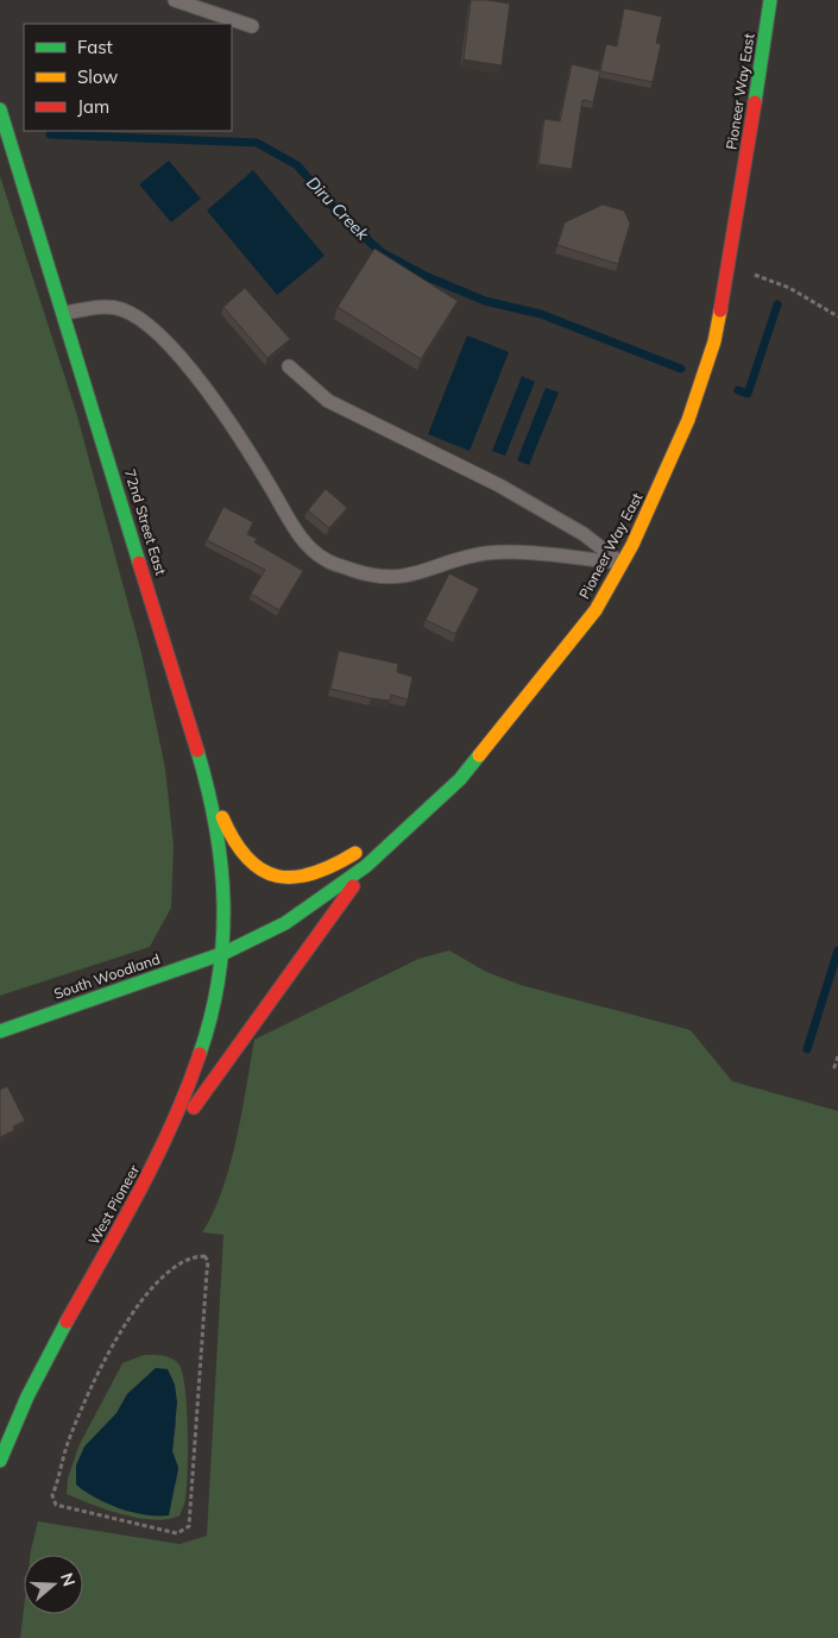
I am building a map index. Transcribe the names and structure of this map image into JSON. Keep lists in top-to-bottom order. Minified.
{"streets":{"main road":["Pioneer Way East","72nd Street East","South Woodland","West Pioneer"]},"crossings":[["Pioneer Way East","72nd Street East"],["Pioneer Way East","South Woodland"],["Pioneer Way East","West Pioneer"],["72nd Street East","South Woodland"],["72nd Street East","West Pioneer"],["South Woodland","West Pioneer"]],"water":["Diru Creek"],"legend":["Fast","Slow","Jam"],"north":"right"}
